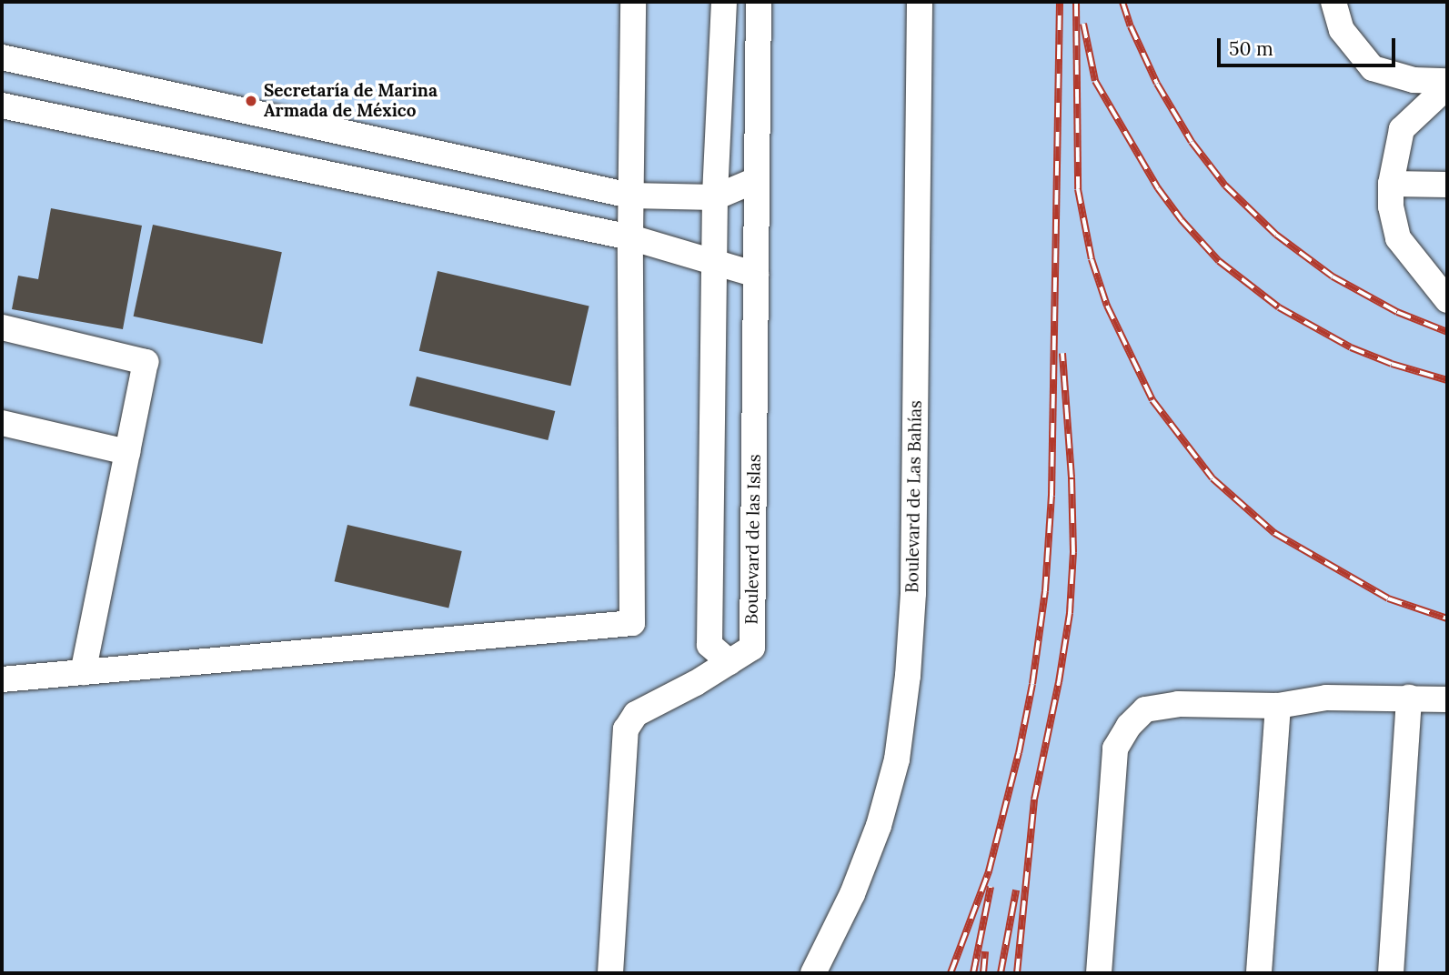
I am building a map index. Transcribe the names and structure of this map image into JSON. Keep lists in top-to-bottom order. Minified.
{"streets":{"street":["Boulevard de Las Bahías","Boulevard de las Islas"]},"places":["Secretaría de Marina Armada de México"],"scale_bar":"50 m"}
